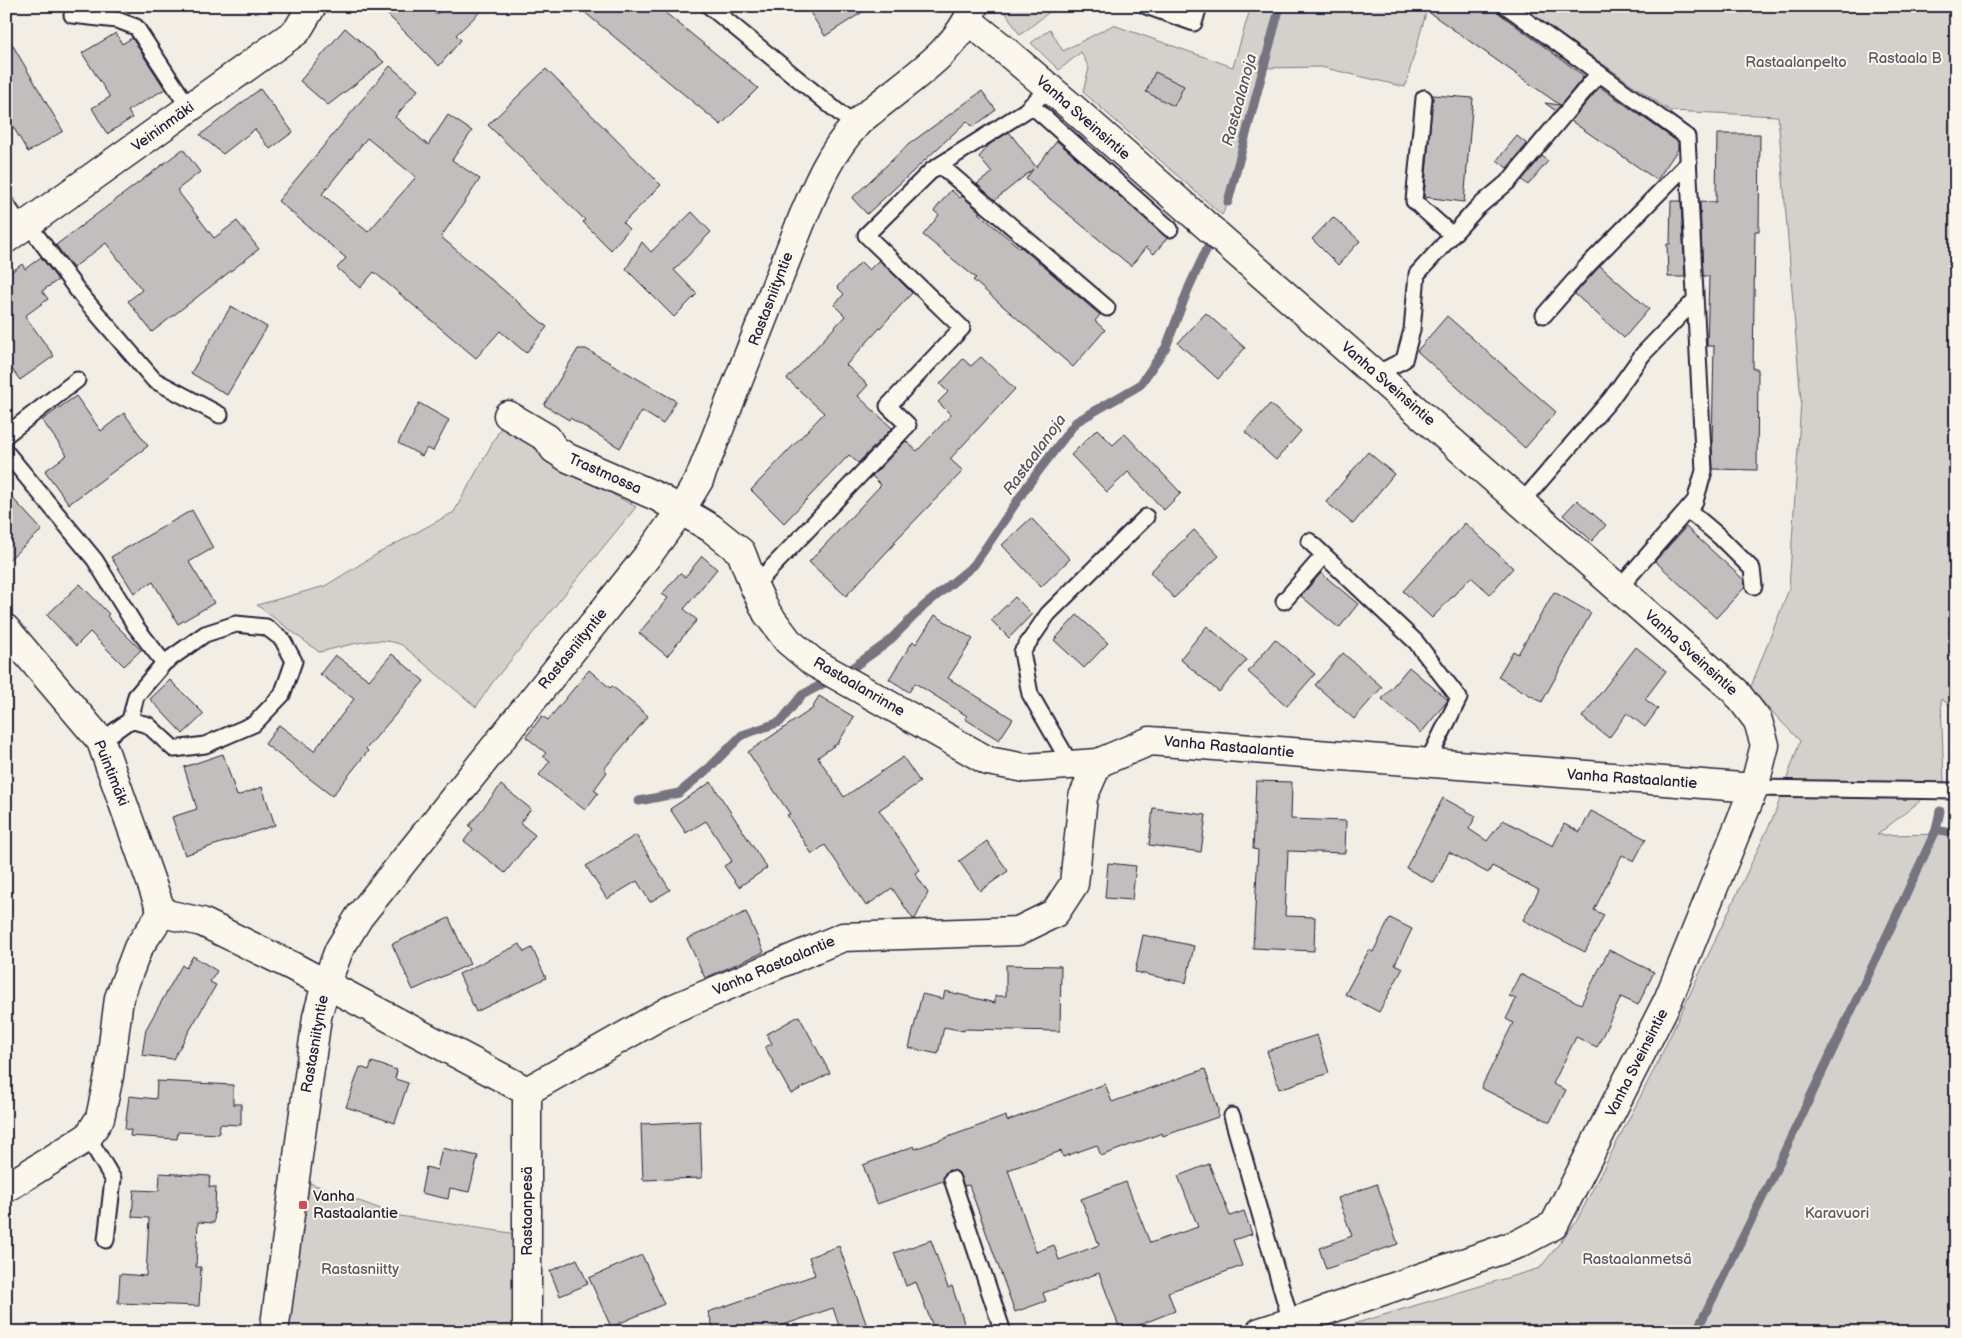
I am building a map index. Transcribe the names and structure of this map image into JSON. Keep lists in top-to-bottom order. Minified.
{"streets":{"street":["Vanha Sveinsintie","Veininmäki","Rastasniityntie","Trastmossa","Rastaalanrinne","Vanha Rastaalantie","Puintimäki","Rastaanpesä"]},"crossings":[["Vanha Sveinsintie","Rastasniityntie"],["Vanha Sveinsintie","Vanha Rastaalantie"],["Rastasniityntie","Trastmossa"],["Rastasniityntie","Rastaalanrinne"],["Trastmossa","Rastaalanrinne"],["Rastaalanrinne","Vanha Rastaalantie"],["Vanha Rastaalantie","Rastaanpesä"]],"water":["Rastaalanoja"],"parks":["Rastaala B","Rastaalanpelto","Karavuori","Rastaalanmetsä","Rastasniitty"],"places":{"transit":["Vanha Rastaalantie"]}}
